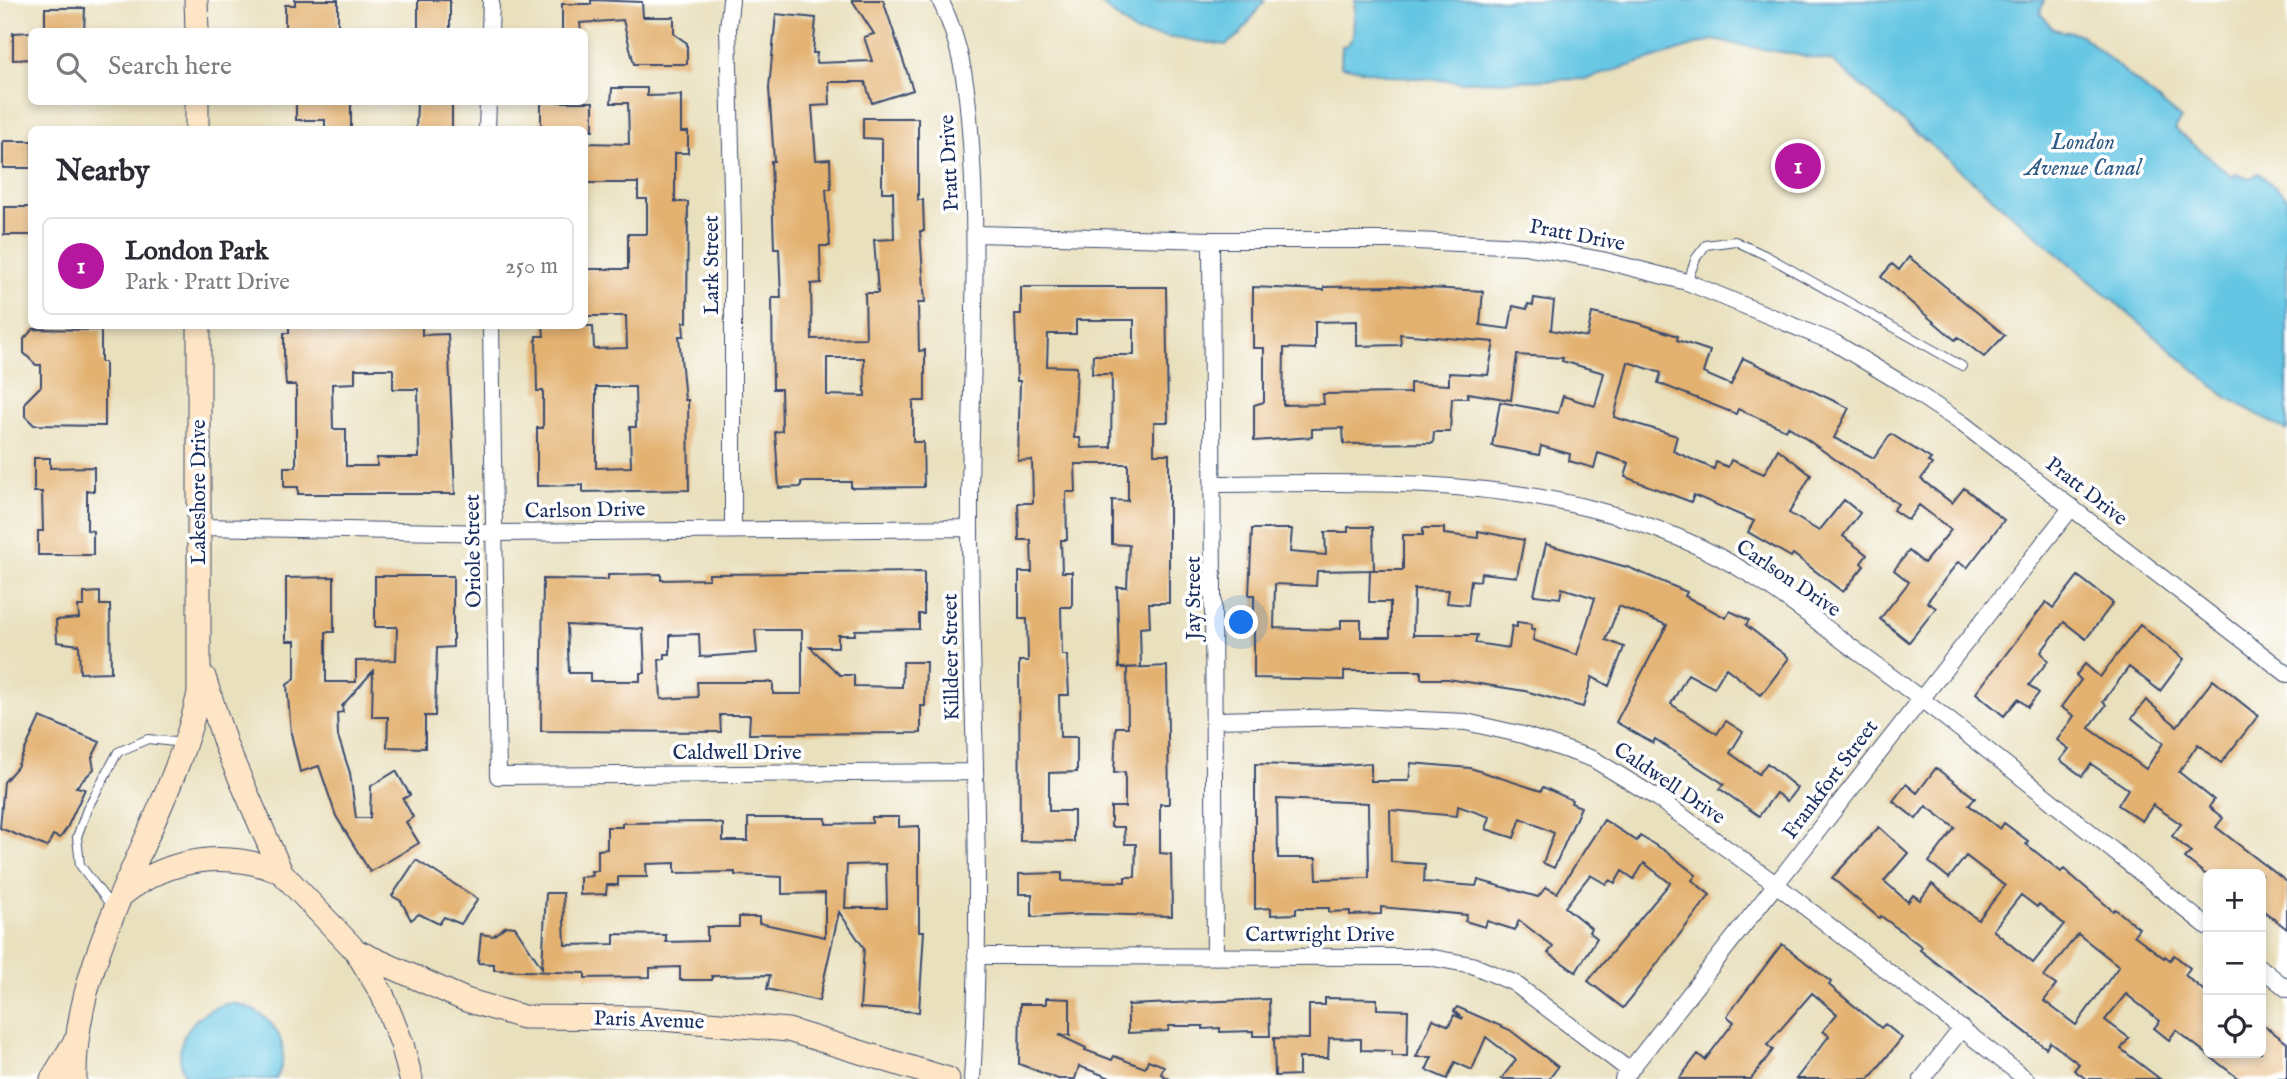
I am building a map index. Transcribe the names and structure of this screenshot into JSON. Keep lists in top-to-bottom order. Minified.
{"streets":{"street":["Pratt Drive","Lark Street","Lakeshore Drive","Carlson Drive","Oriole Street","Jay Street","Killdeer Street","Caldwell Drive","Frankfort Street","Cartwright Drive","Paris Avenue"]},"crossings":[["Pratt Drive","Jay Street"],["Pratt Drive","Killdeer Street"],["Pratt Drive","Frankfort Street"],["Lark Street","Carlson Drive"],["Lakeshore Drive","Carlson Drive"],["Lakeshore Drive","Paris Avenue"],["Carlson Drive","Oriole Street"],["Carlson Drive","Jay Street"],["Carlson Drive","Killdeer Street"],["Carlson Drive","Frankfort Street"],["Oriole Street","Caldwell Drive"],["Jay Street","Caldwell Drive"],["Jay Street","Cartwright Drive"],["Killdeer Street","Caldwell Drive"],["Killdeer Street","Cartwright Drive"],["Caldwell Drive","Frankfort Street"],["Frankfort Street","Cartwright Drive"]],"water":["London Avenue Canal"],"page":{"search":"Search here","heading":"Nearby","pins":"1","list":[{"mark":"1","name":"London Park","note":"Park · Pratt Drive","value":"250 m"}],"map_buttons":["+","−"]}}
